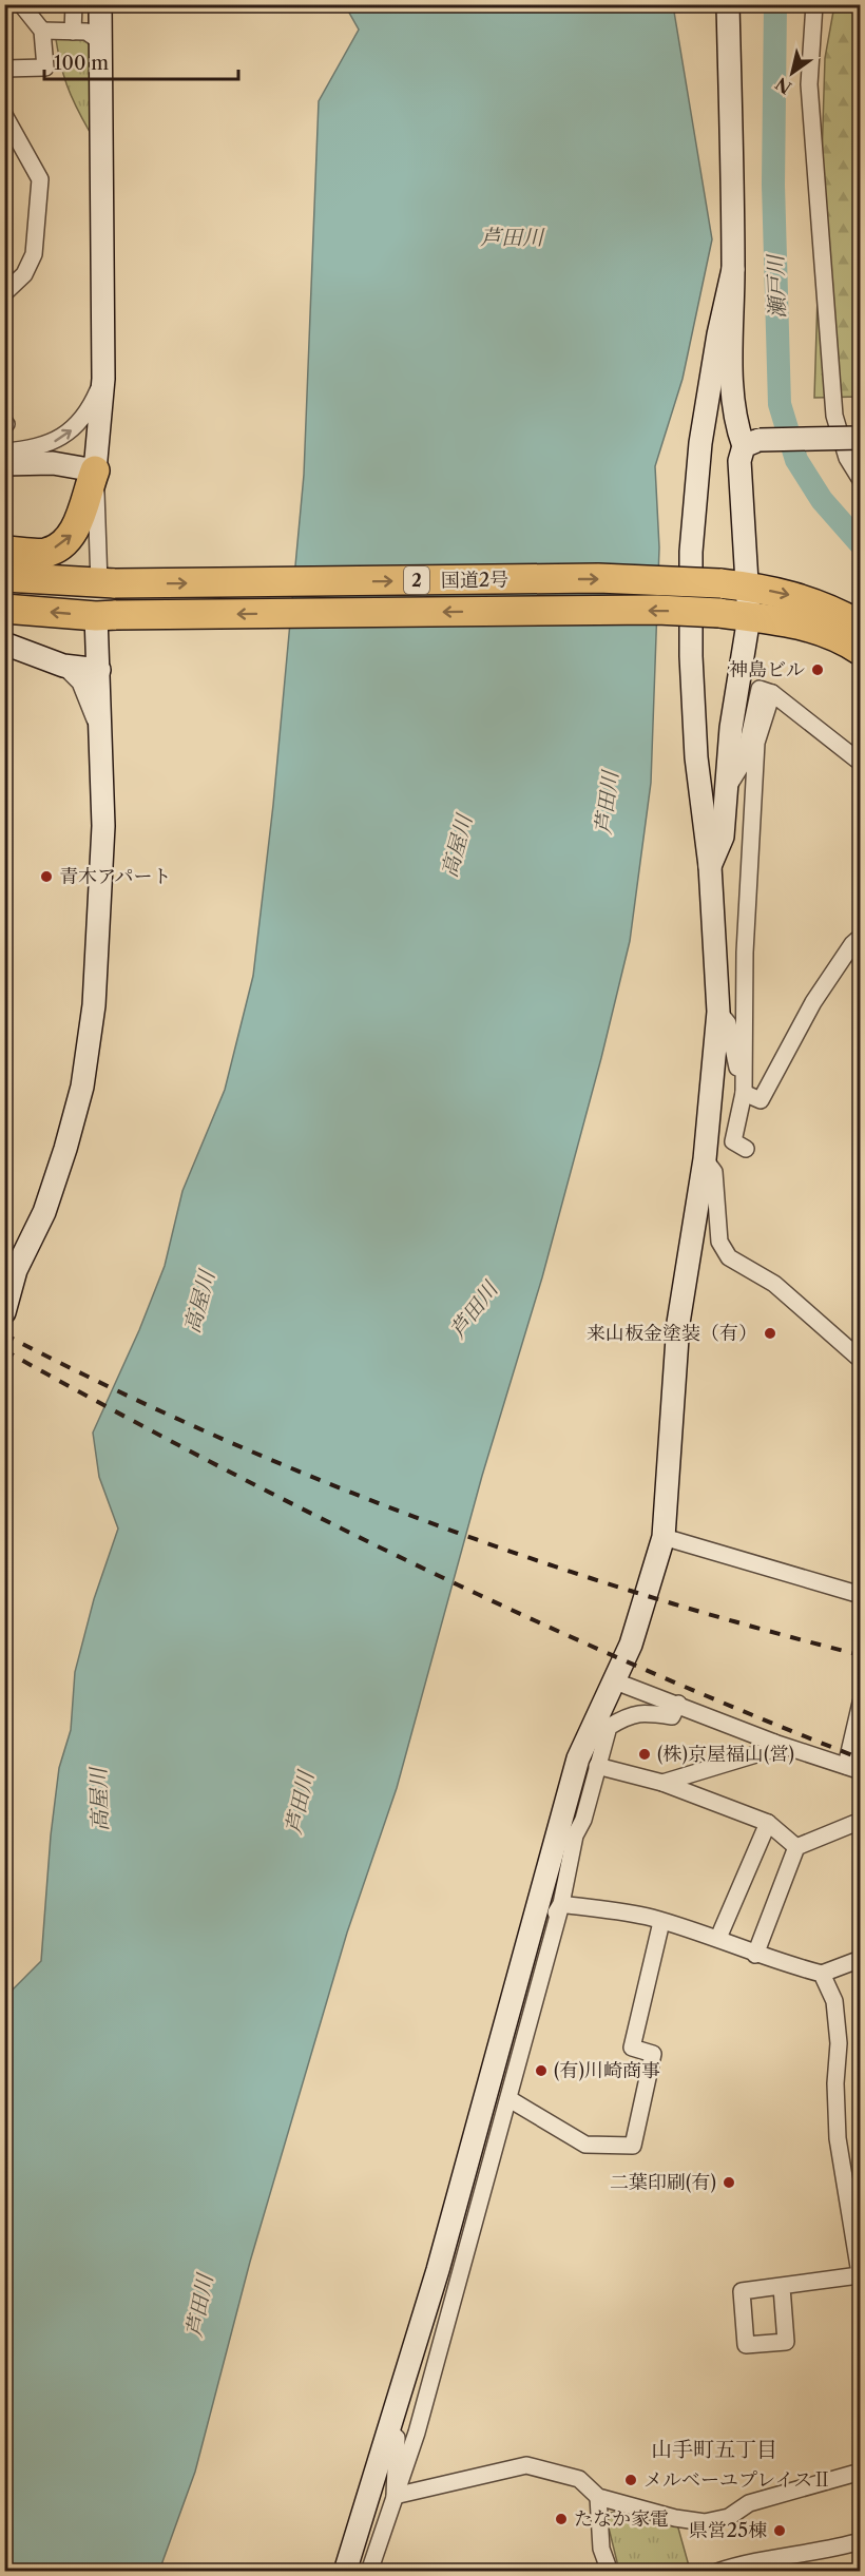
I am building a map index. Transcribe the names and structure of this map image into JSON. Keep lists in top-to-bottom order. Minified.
{"streets":{"highway":["2","国道2号"]},"districts":["山手町五丁目"],"water":["芦田川","瀬戸川","高屋川"],"places":["神島ビル","青木アパート","来山板金塗装（有）","(株)京屋福山(営)","(有)川崎商事","二葉印刷(有)","メルベーユプレイスⅡ","たなか家電","県営25棟"],"scale_bar":"100 m","north":"bottom left"}
